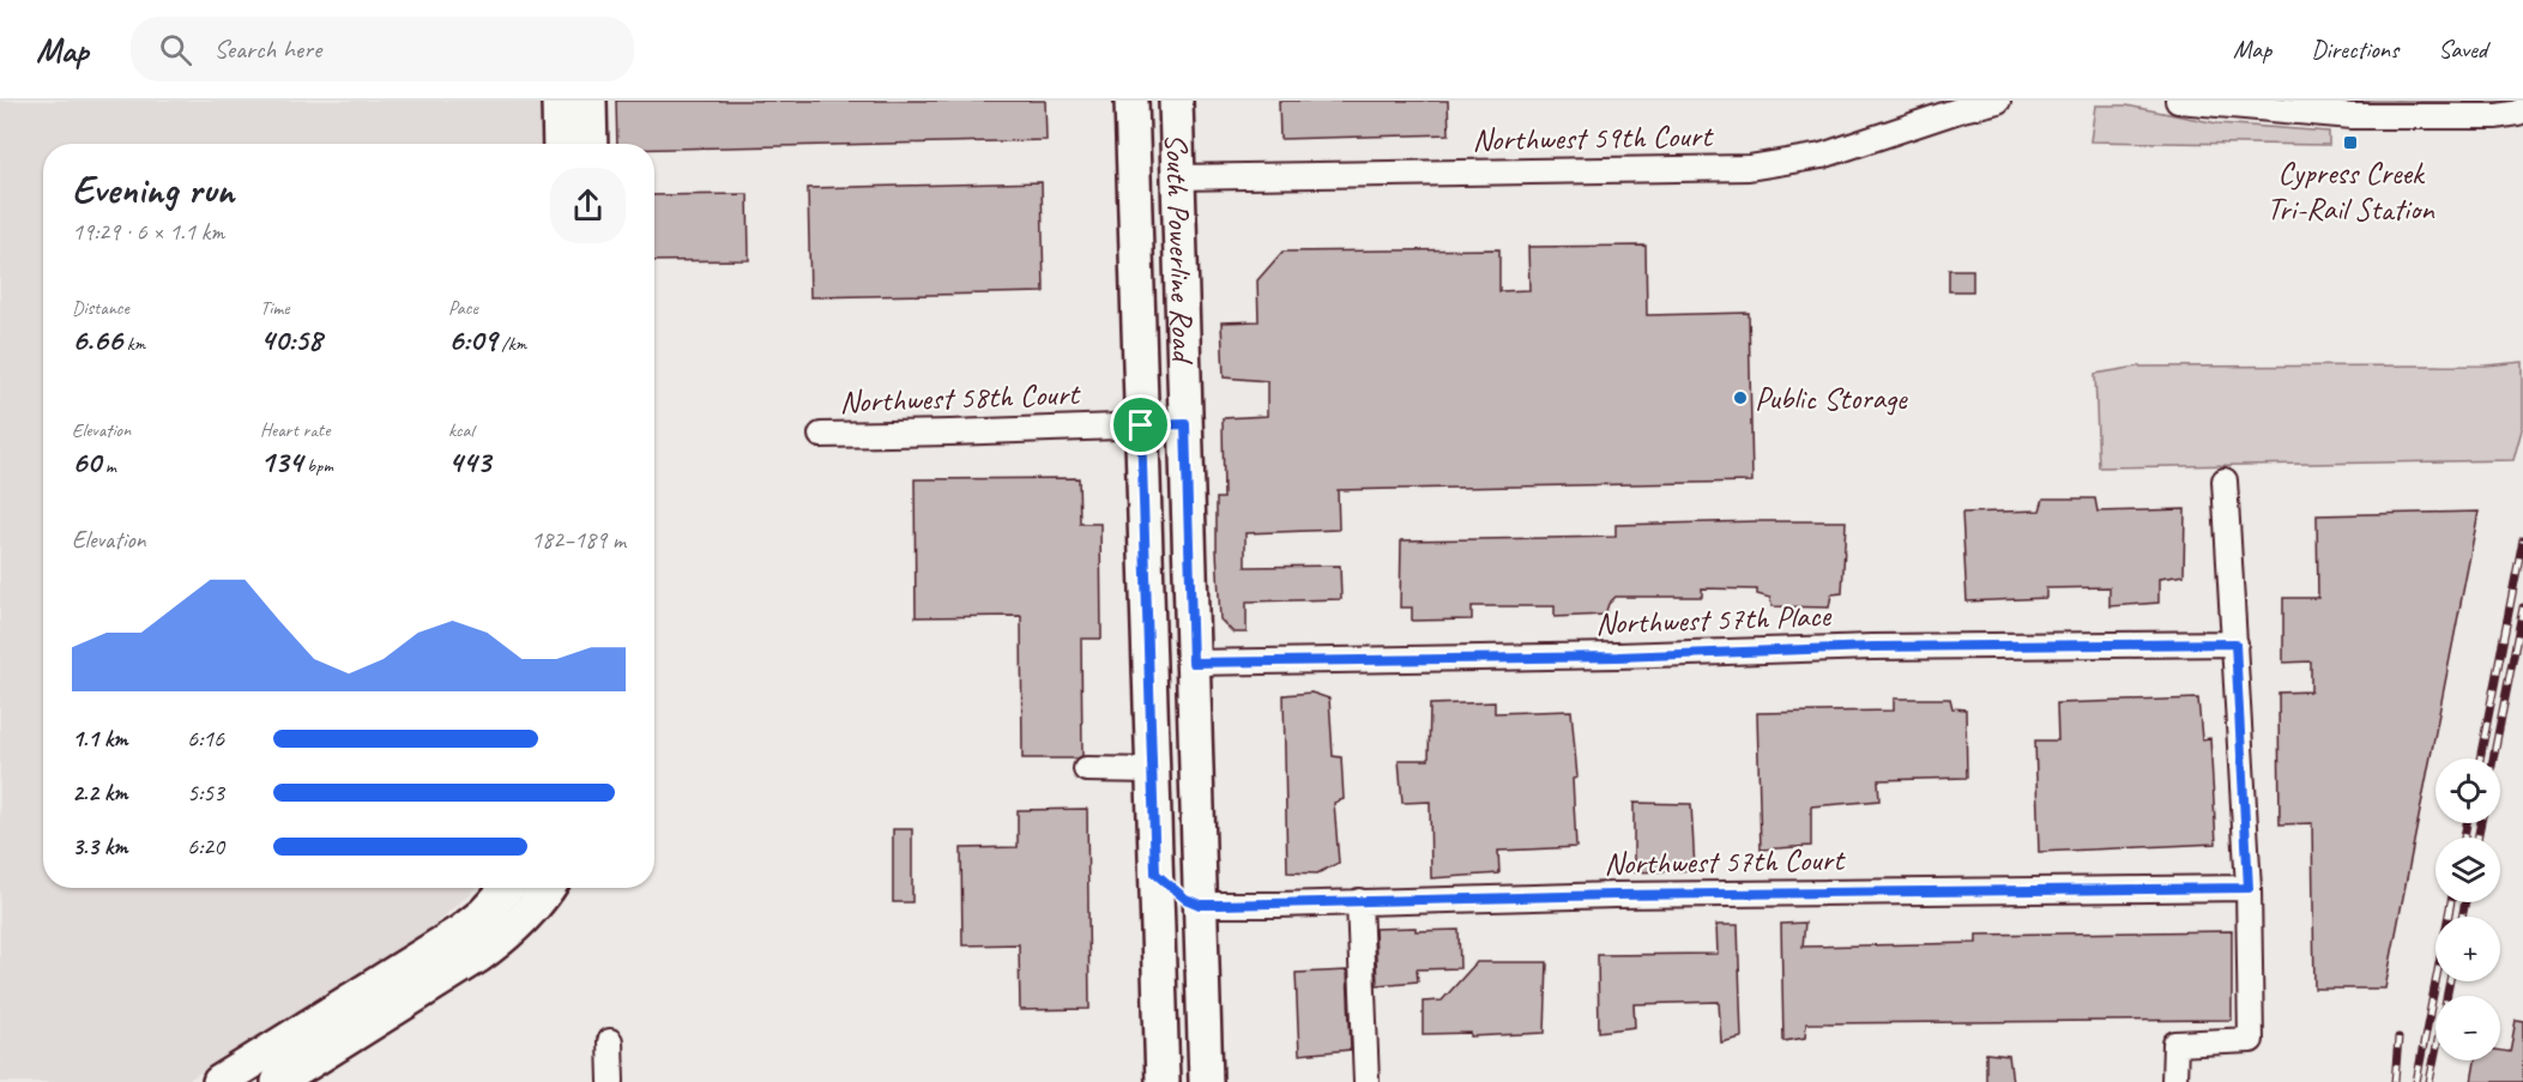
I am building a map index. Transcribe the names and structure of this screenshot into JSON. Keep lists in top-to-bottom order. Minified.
{"streets":{"main road":["South Powerline Road"],"street":["Northwest 59th Court","Northwest 58th Court","Northwest 57th Place","Northwest 57th Court"]},"crossings":[["Northwest 59th Court","South Powerline Road"],["South Powerline Road","Northwest 58th Court"],["South Powerline Road","Northwest 57th Place"],["South Powerline Road","Northwest 57th Court"]],"places":{"transit":["Cypress Creek Tri-Rail Station"],"other":["Public Storage"]},"page":{"header":"Map","search":"Search here","nav":["Map","Directions","Saved"],"heading":["Evening run","19:29 · 6 × 1.1 km"],"stats":[["Distance","6.66 km"],["Time","40:58"],["Pace","6:09 /km"],["Elevation","60 m"],["Heart rate","134 bpm"],["kcal","443"]],"chart":["Elevation","182–189 m"],"list":[{"name":"1.1 km","note":"6:16"},{"name":"2.2 km","note":"5:53"},{"name":"3.3 km","note":"6:20"}],"map_buttons":["+","−"]}}
